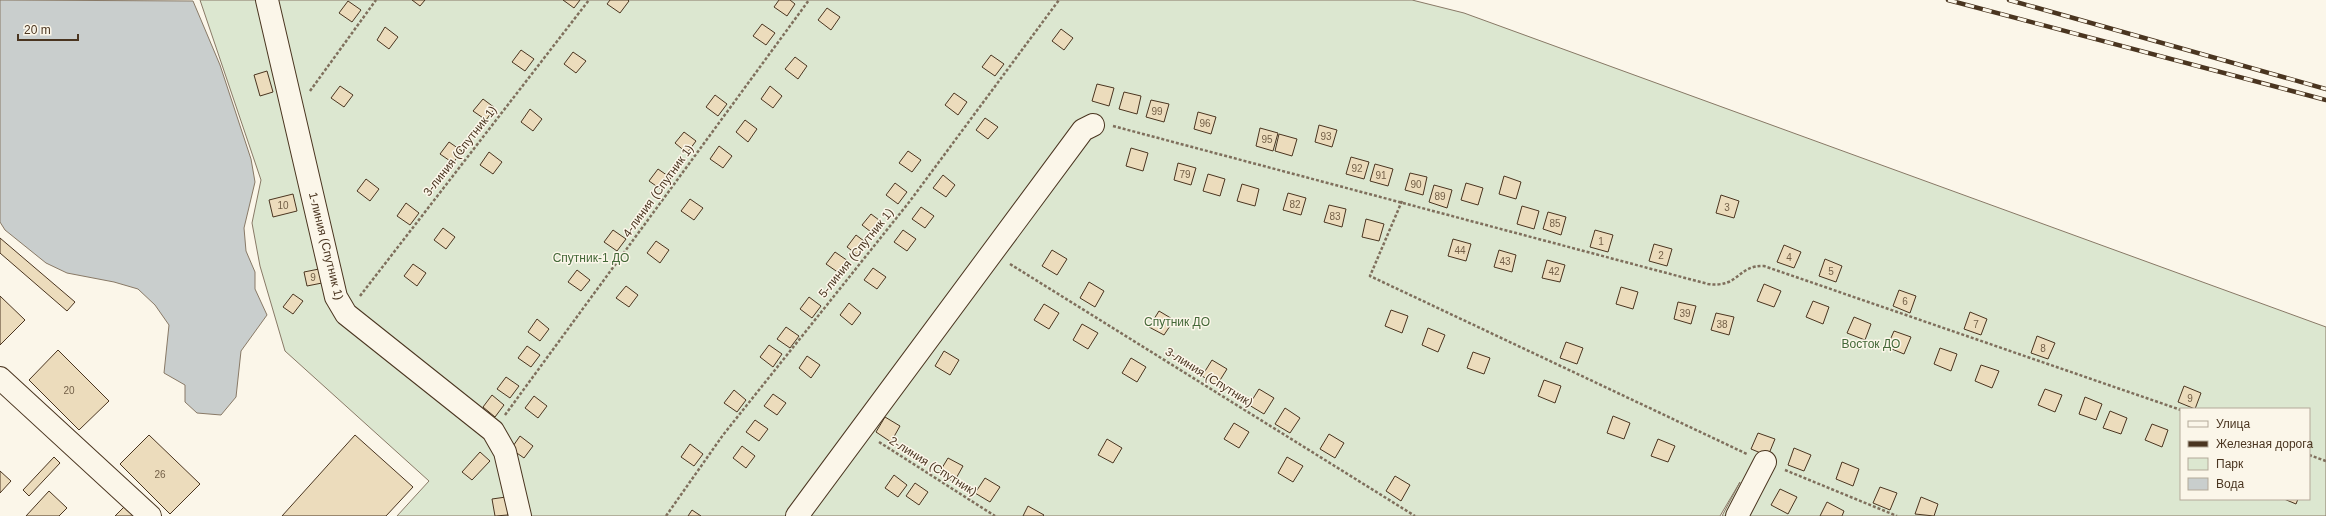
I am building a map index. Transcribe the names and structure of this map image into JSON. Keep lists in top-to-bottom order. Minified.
{"streets":{"lane":["1-линия (Спутник 1)"],"path":["3-линия (Спутник 1)","4-линия (Спутник 1)","5-линия (Спутник 1)","3-линия (Спутник)","2-линия (Спутник)"]},"crossings":[["3-линия (Спутник 1)","1-линия (Спутник 1)"],["4-линия (Спутник 1)","1-линия (Спутник 1)"]],"parks":["Спутник-1 ДО","Спутник ДО","Восток ДО"],"house_numbers":["99","96","93","95","92","79","91","90","89","82","10","3","83","85","1","44","2","4","43","42","5","9","6","39","38","7","8","20","9","26"],"legend":["Улица","Железная дорога","Парк","Вода"],"scale_bar":"20 m"}
